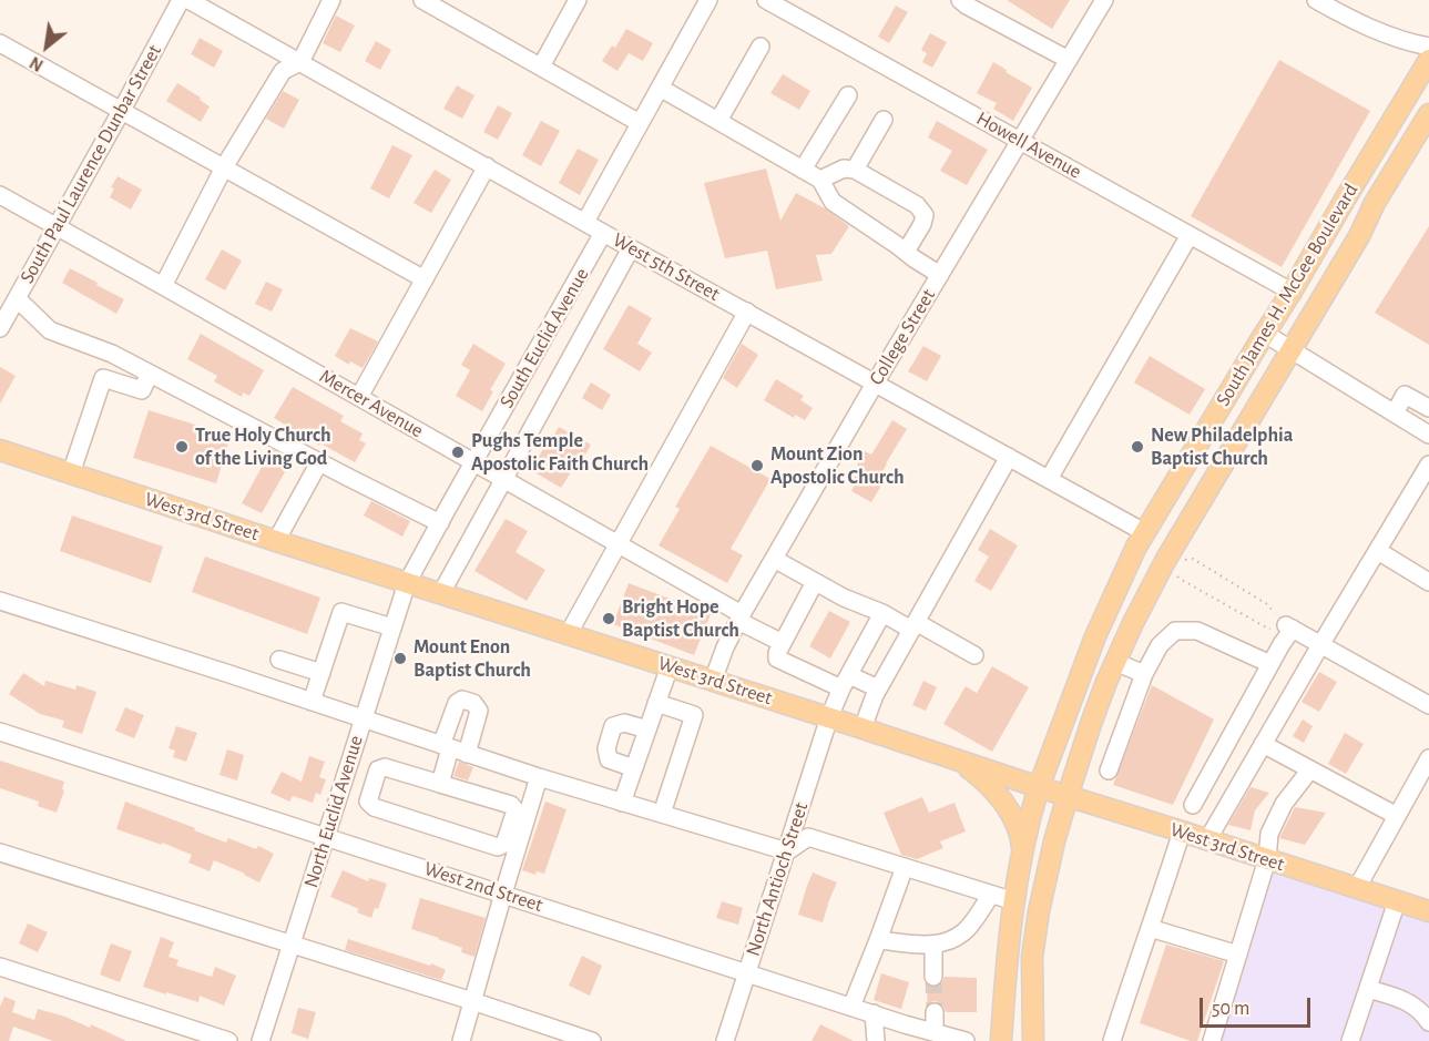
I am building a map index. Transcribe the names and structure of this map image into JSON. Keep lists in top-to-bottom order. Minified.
{"streets":{"main road":["South James H. McGee Boulevard","West 3rd Street"],"street":["Howell Avenue","South Paul Laurence Dunbar Street","West 5th Street","College Street","South Euclid Avenue","Mercer Avenue","North Euclid Avenue","North Antioch Street","West 2nd Street"]},"crossings":[["Howell Avenue","South James H. McGee Boulevard"],["Howell Avenue","College Street"],["South Paul Laurence Dunbar Street","Mercer Avenue"],["West 5th Street","South James H. McGee Boulevard"],["West 5th Street","College Street"],["West 5th Street","South Euclid Avenue"],["South James H. McGee Boulevard","West 3rd Street"],["College Street","Mercer Avenue"],["College Street","West 3rd Street"],["South Euclid Avenue","Mercer Avenue"],["South Euclid Avenue","West 3rd Street"],["South Euclid Avenue","North Euclid Avenue"],["West 3rd Street","North Euclid Avenue"],["West 3rd Street","North Antioch Street"],["North Euclid Avenue","West 2nd Street"],["North Antioch Street","West 2nd Street"]],"places":["True Holy Church of the Living God","New Philadelphia Baptist Church","Pughs Temple Apostolic Faith Church","Mount Zion Apostolic Church","Bright Hope Baptist Church","Mount Enon Baptist Church"],"scale_bar":"50 m","north":"bottom left"}
